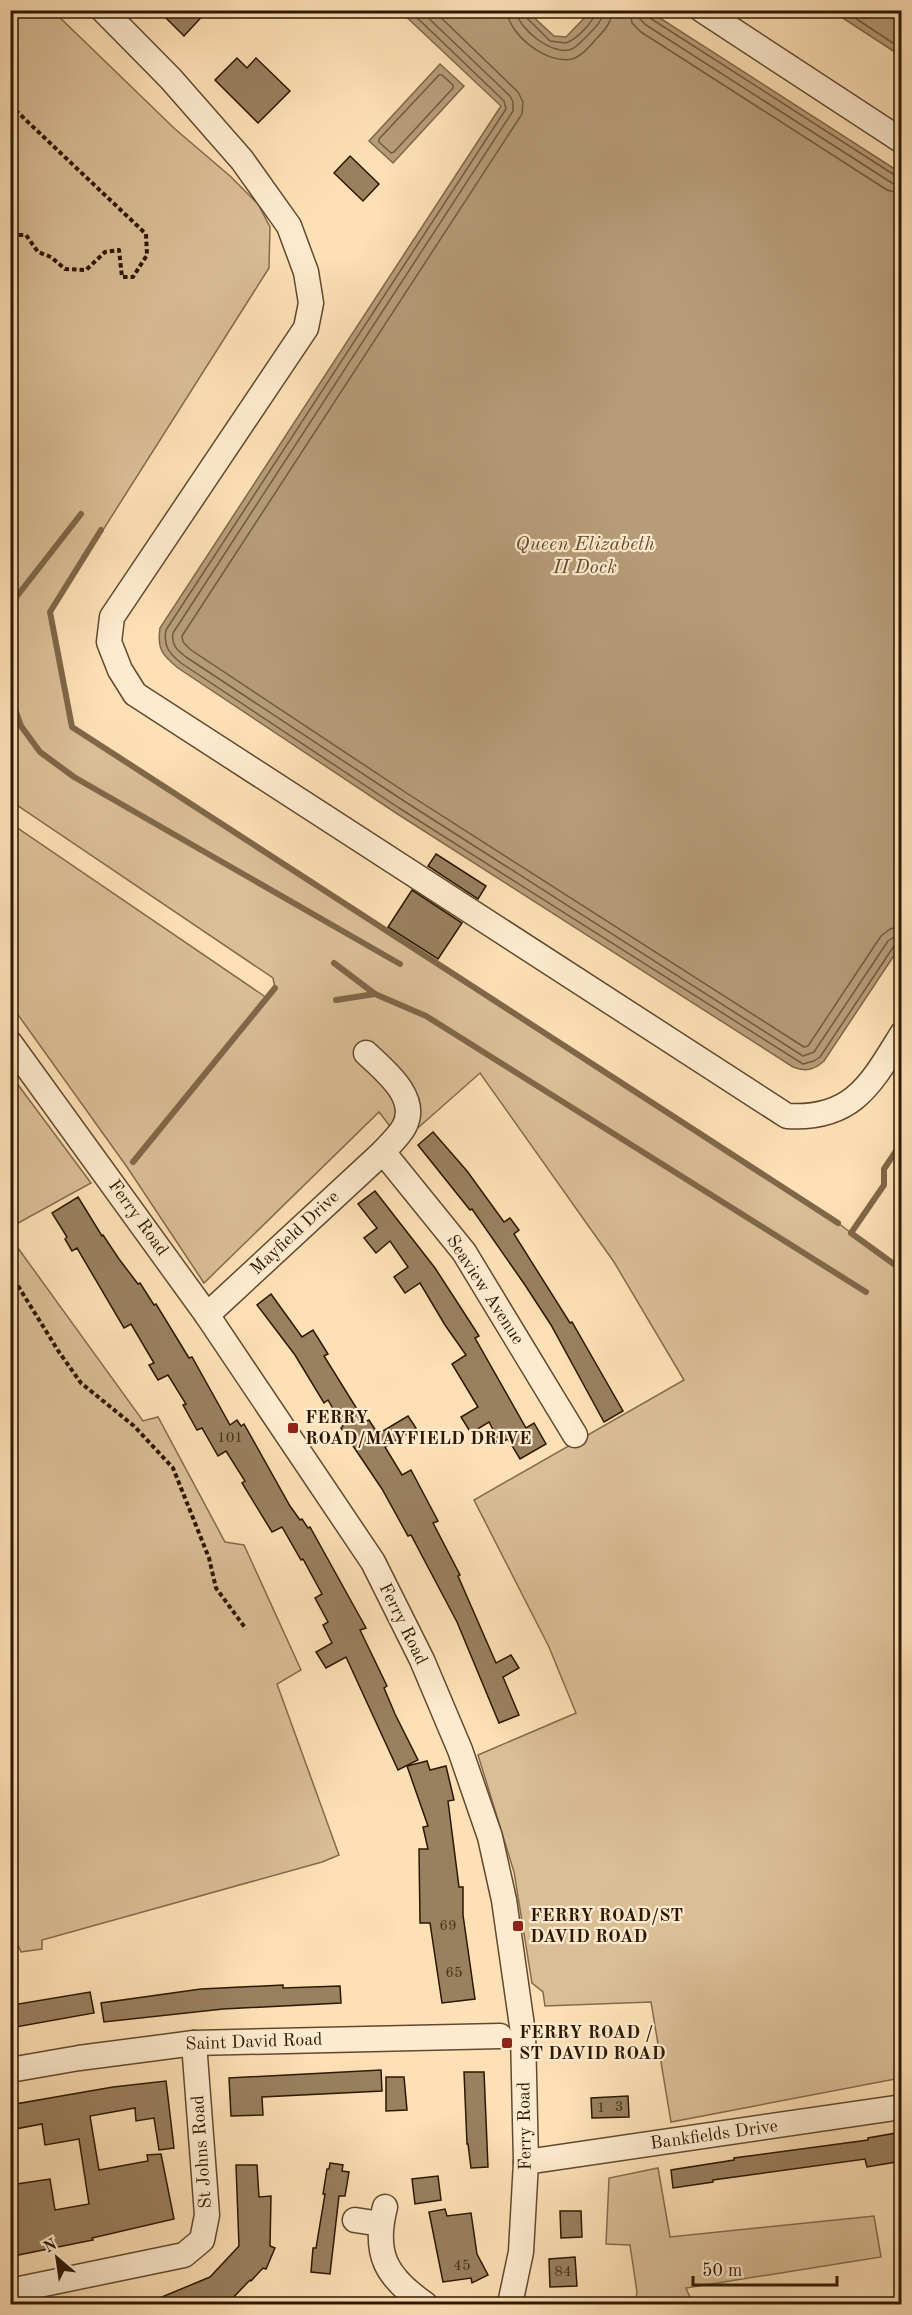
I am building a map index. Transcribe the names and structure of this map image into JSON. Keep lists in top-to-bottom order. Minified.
{"streets":{"street":["Ferry Road","Mayfield Drive","Seaview Avenue","Saint David Road","Bankfields Drive","St Johns Road"]},"crossings":[["Ferry Road","Mayfield Drive"],["Ferry Road","Bankfields Drive"],["Mayfield Drive","Seaview Avenue"],["Saint David Road","St Johns Road"]],"water":["Queen Elizabeth II Dock"],"places":{"transit":["FERRY ROAD/MAYFIELD DRIVE","FERRY ROAD/ST DAVID ROAD","FERRY ROAD / ST DAVID ROAD"]},"house_numbers":["101","69","65","3","1","45","84"],"scale_bar":"50 m","north":"top left"}
